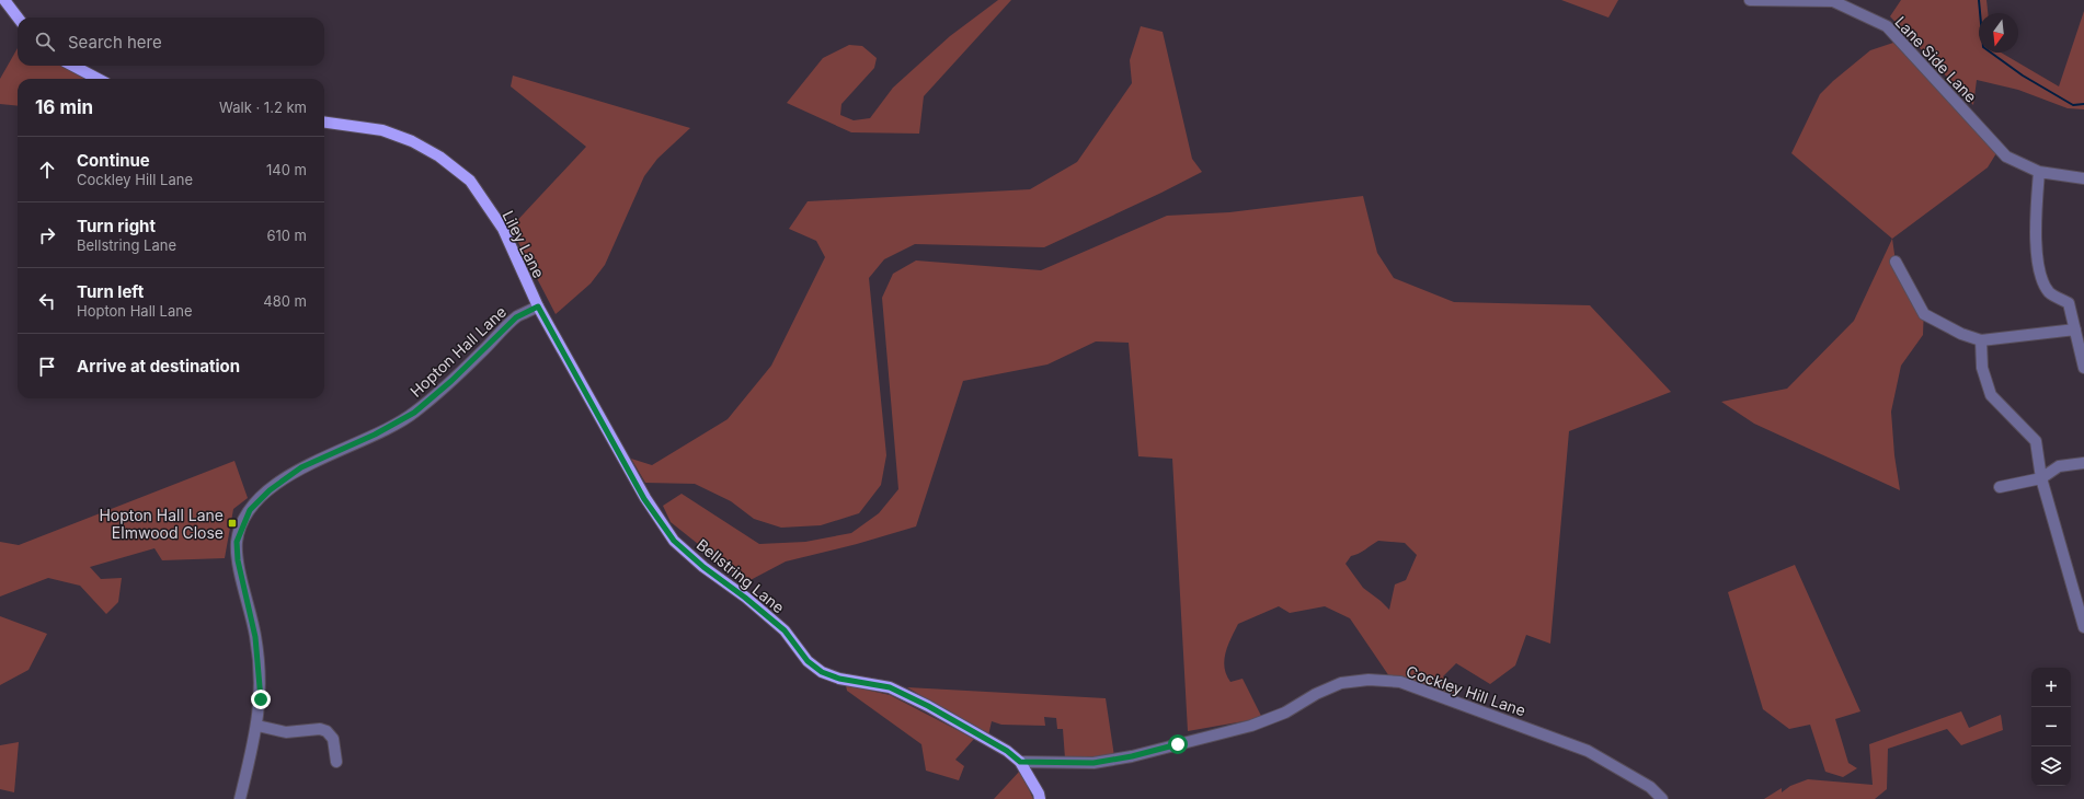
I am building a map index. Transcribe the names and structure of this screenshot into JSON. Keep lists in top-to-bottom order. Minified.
{"streets":{"main road":["Liley Lane","Bellstring Lane"],"street":["Lane Side Lane","Hopton Hall Lane","Cockley Hill Lane"]},"crossings":[["Liley Lane","Hopton Hall Lane"],["Liley Lane","Bellstring Lane"],["Hopton Hall Lane","Bellstring Lane"],["Bellstring Lane","Cockley Hill Lane"]],"places":{"transit":["Hopton Hall Lane Elmwood Close"]},"north":"bottom","page":{"search":"Search here","heading":["16 min","Walk · 1.2 km"],"list":[["Continue","Cockley Hill Lane","140 m"],["Turn right","Bellstring Lane","610 m"],["Turn left","Hopton Hall Lane","480 m"],"Arrive at destination"],"map_buttons":["+","−"]}}
